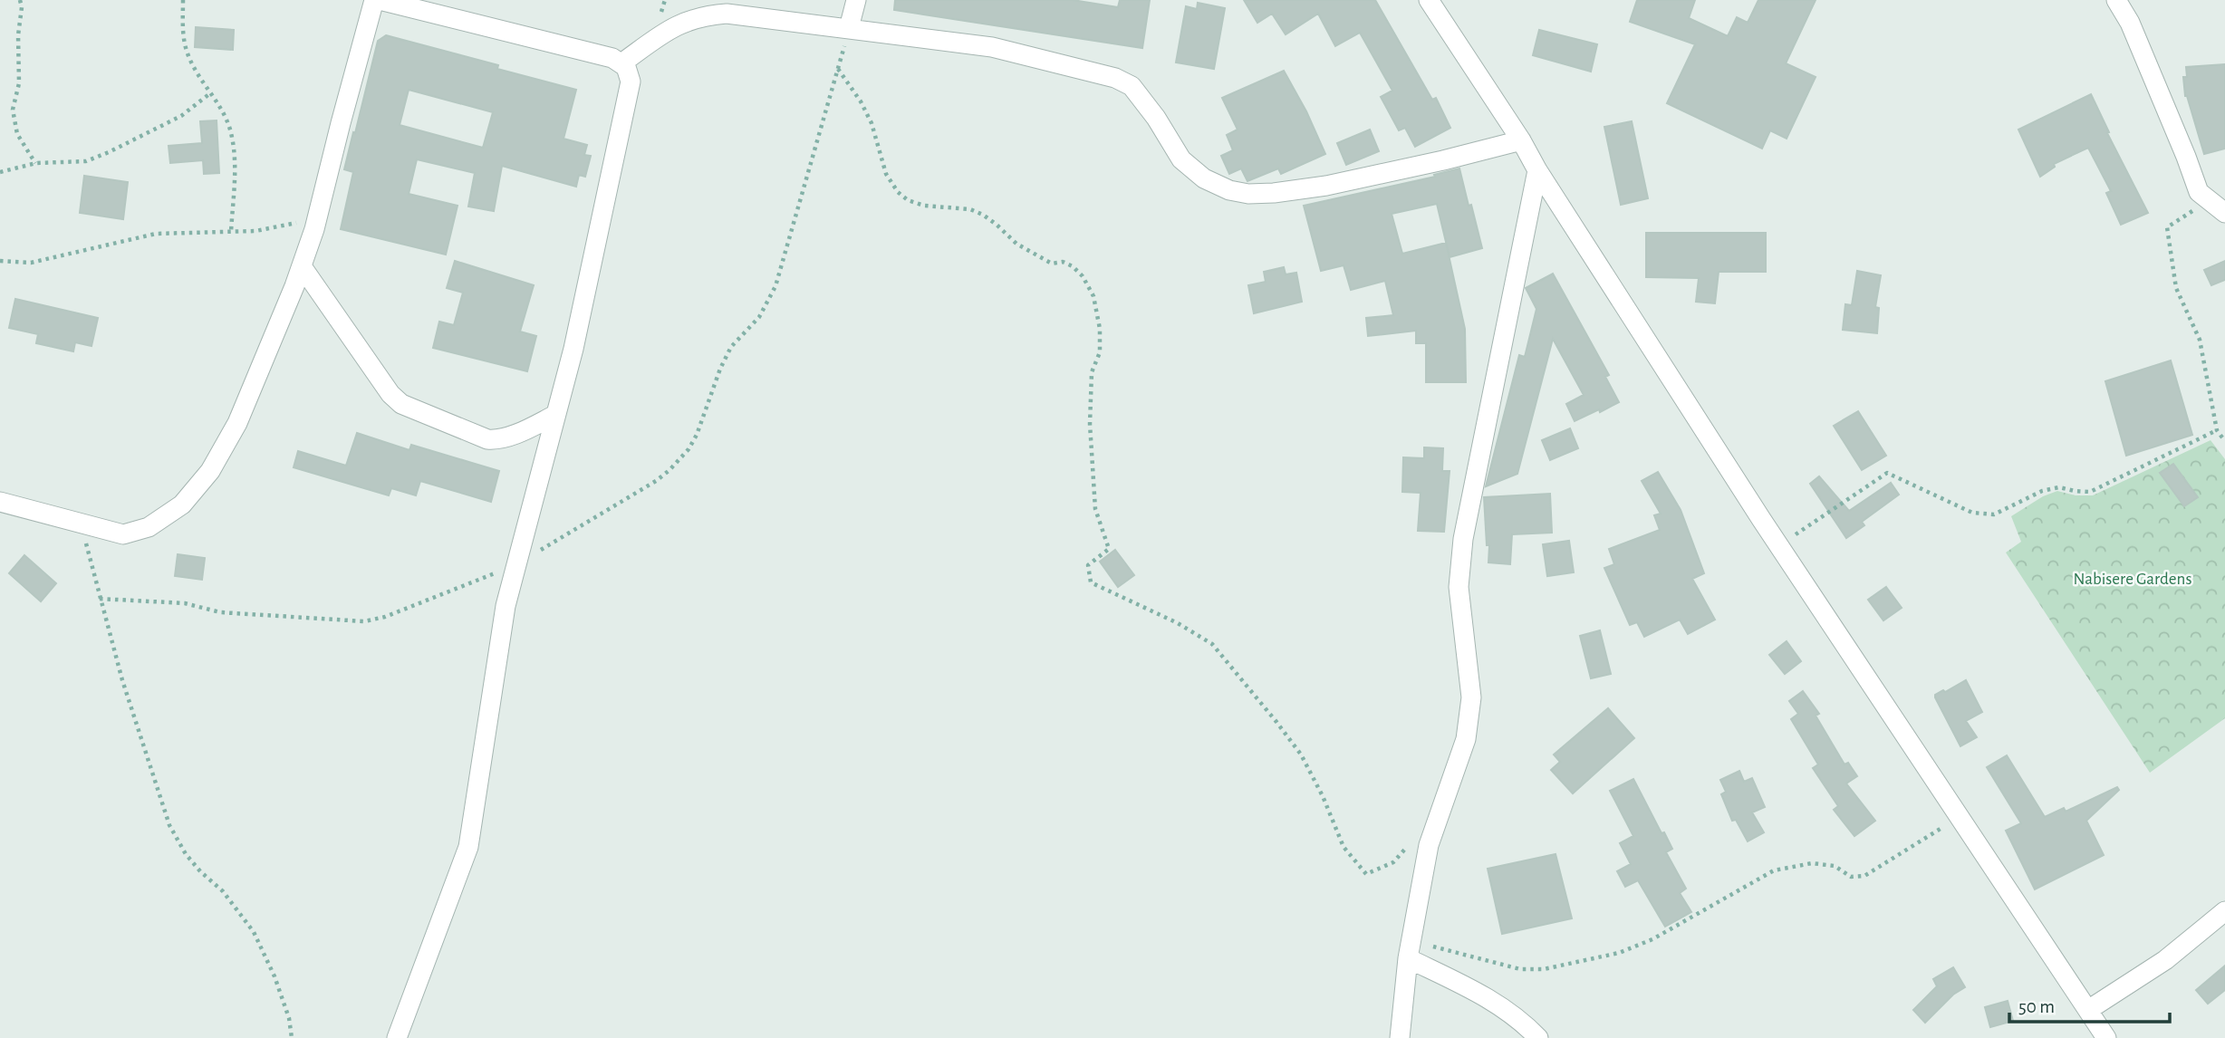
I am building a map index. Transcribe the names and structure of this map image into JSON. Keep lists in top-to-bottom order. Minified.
{"parks":["Nabisere Gardens"],"scale_bar":"50 m"}
